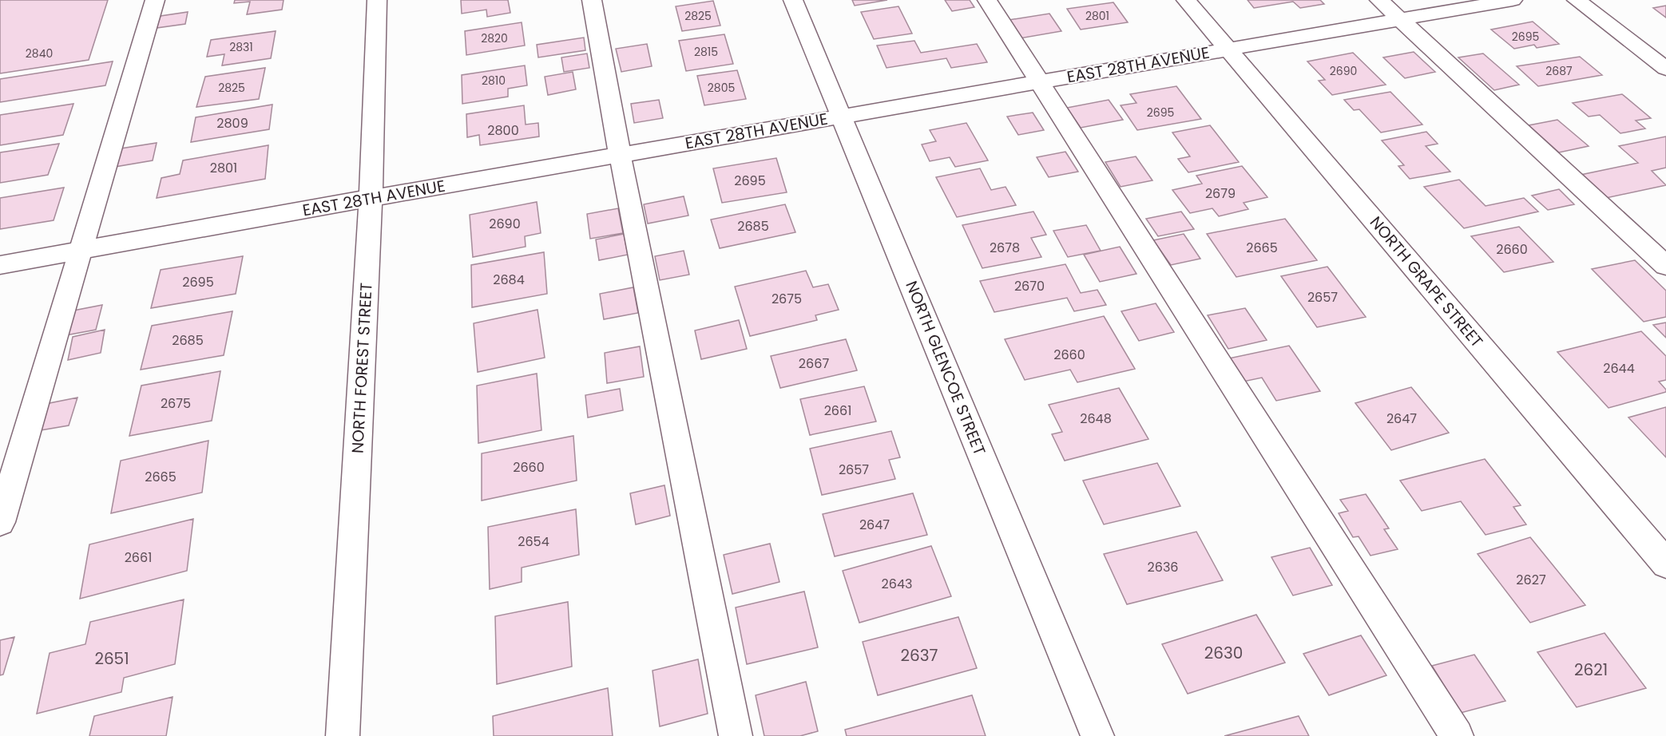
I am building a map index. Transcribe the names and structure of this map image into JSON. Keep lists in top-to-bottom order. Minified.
{"streets":{"street":["EAST 28TH AVENUE","NORTH GRAPE STREET","NORTH FOREST STREET","NORTH GLENCOE STREET"]},"crossings":[["EAST 28TH AVENUE","NORTH GRAPE STREET"],["EAST 28TH AVENUE","NORTH FOREST STREET"],["EAST 28TH AVENUE","NORTH GLENCOE STREET"]],"house_numbers":["2825","2801","2695","2820","2831","2815","2840","2690","2687","2810","2825","2805","2695","2809","2800","2801","2695","2679","2690","2685","2678","2665","2660","2684","2695","2670","2657","2675","2685","2660","2667","2644","2675","2661","2648","2647","2660","2657","2665","2647","2654","2661","2636","2627","2643","2630","2637","2651","2621"]}
